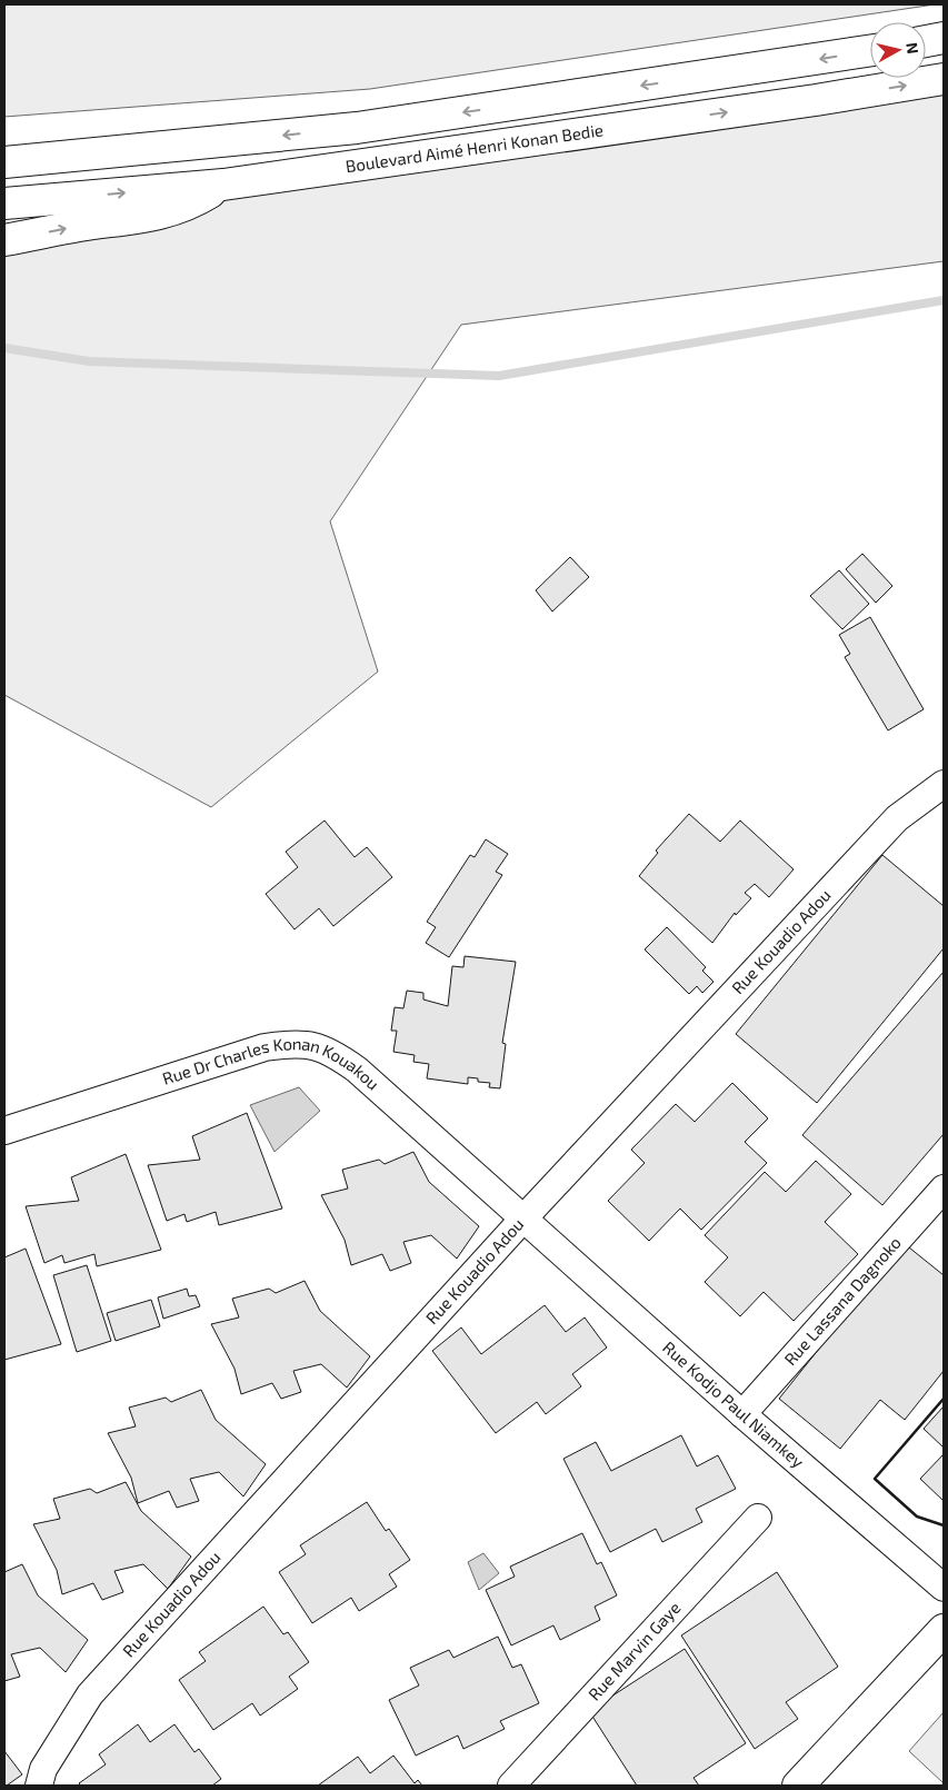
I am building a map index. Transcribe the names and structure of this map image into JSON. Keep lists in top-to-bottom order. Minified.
{"streets":{"main road":["Boulevard Aimé Henri Konan Bedie"],"street":["Rue Kouadio Adou","Rue Dr Charles Konan Kouakou","Rue Lassana Dagnoko","Rue Kodjo Paul Niamkey","Rue Marvin Gaye"]},"crossings":[["Rue Kouadio Adou","Rue Dr Charles Konan Kouakou"],["Rue Kouadio Adou","Rue Kodjo Paul Niamkey"],["Rue Dr Charles Konan Kouakou","Rue Kodjo Paul Niamkey"],["Rue Lassana Dagnoko","Rue Kodjo Paul Niamkey"]],"north":"right"}
